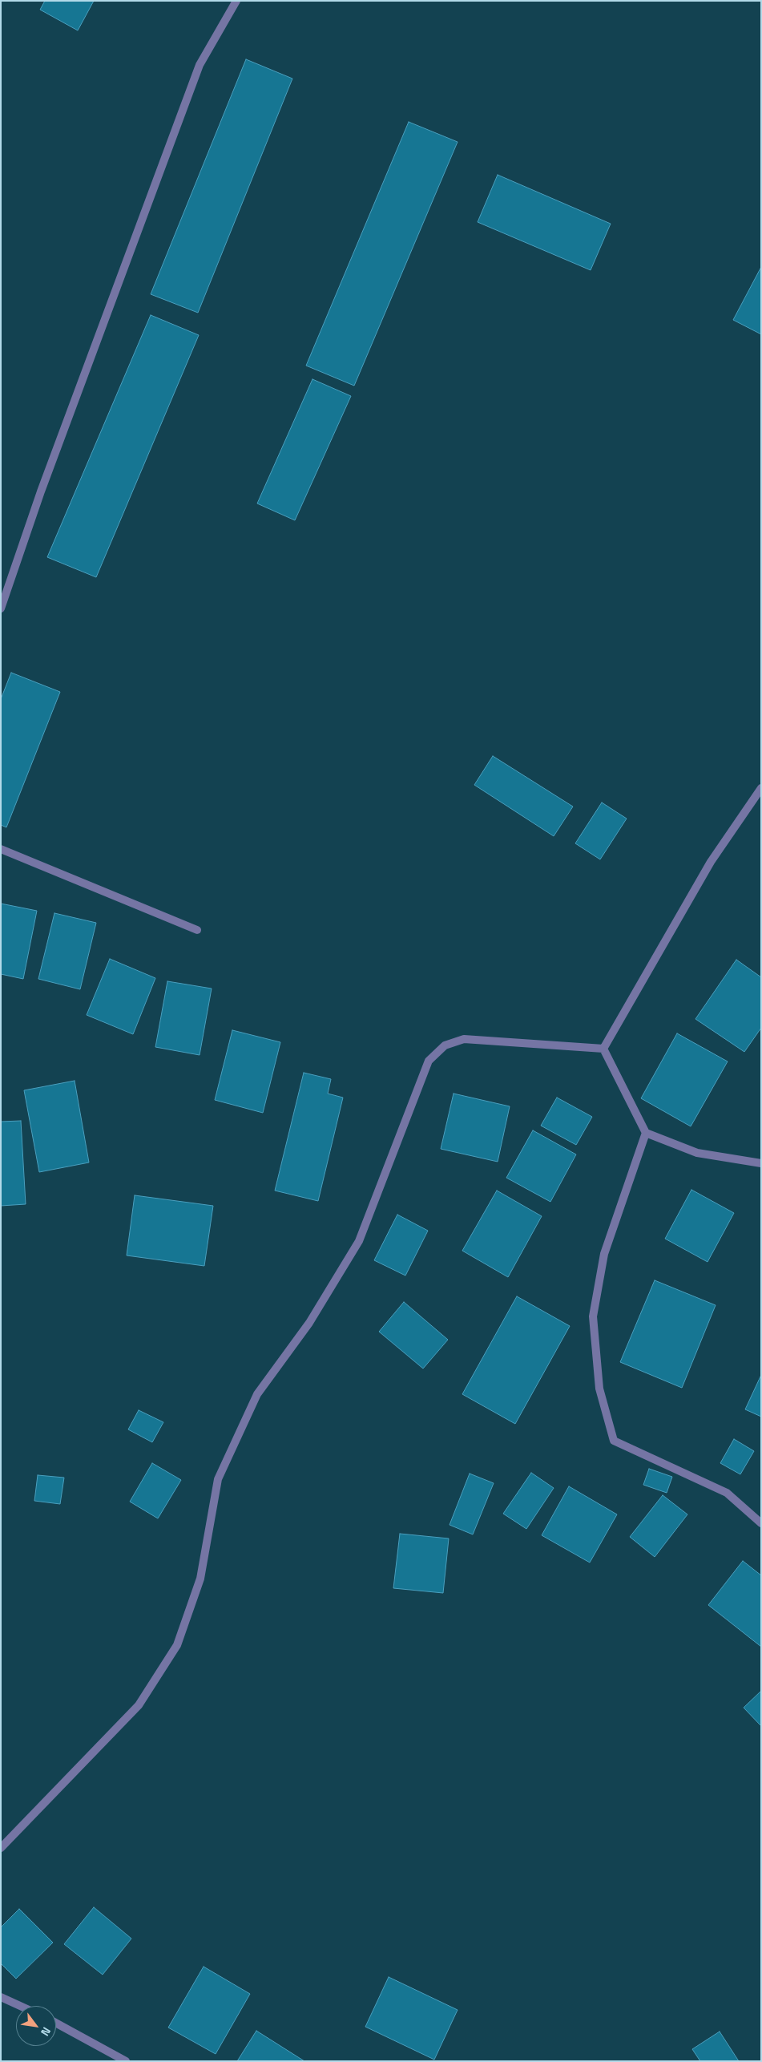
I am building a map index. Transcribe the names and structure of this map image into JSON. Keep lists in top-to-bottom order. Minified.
{"north":"bottom right"}
